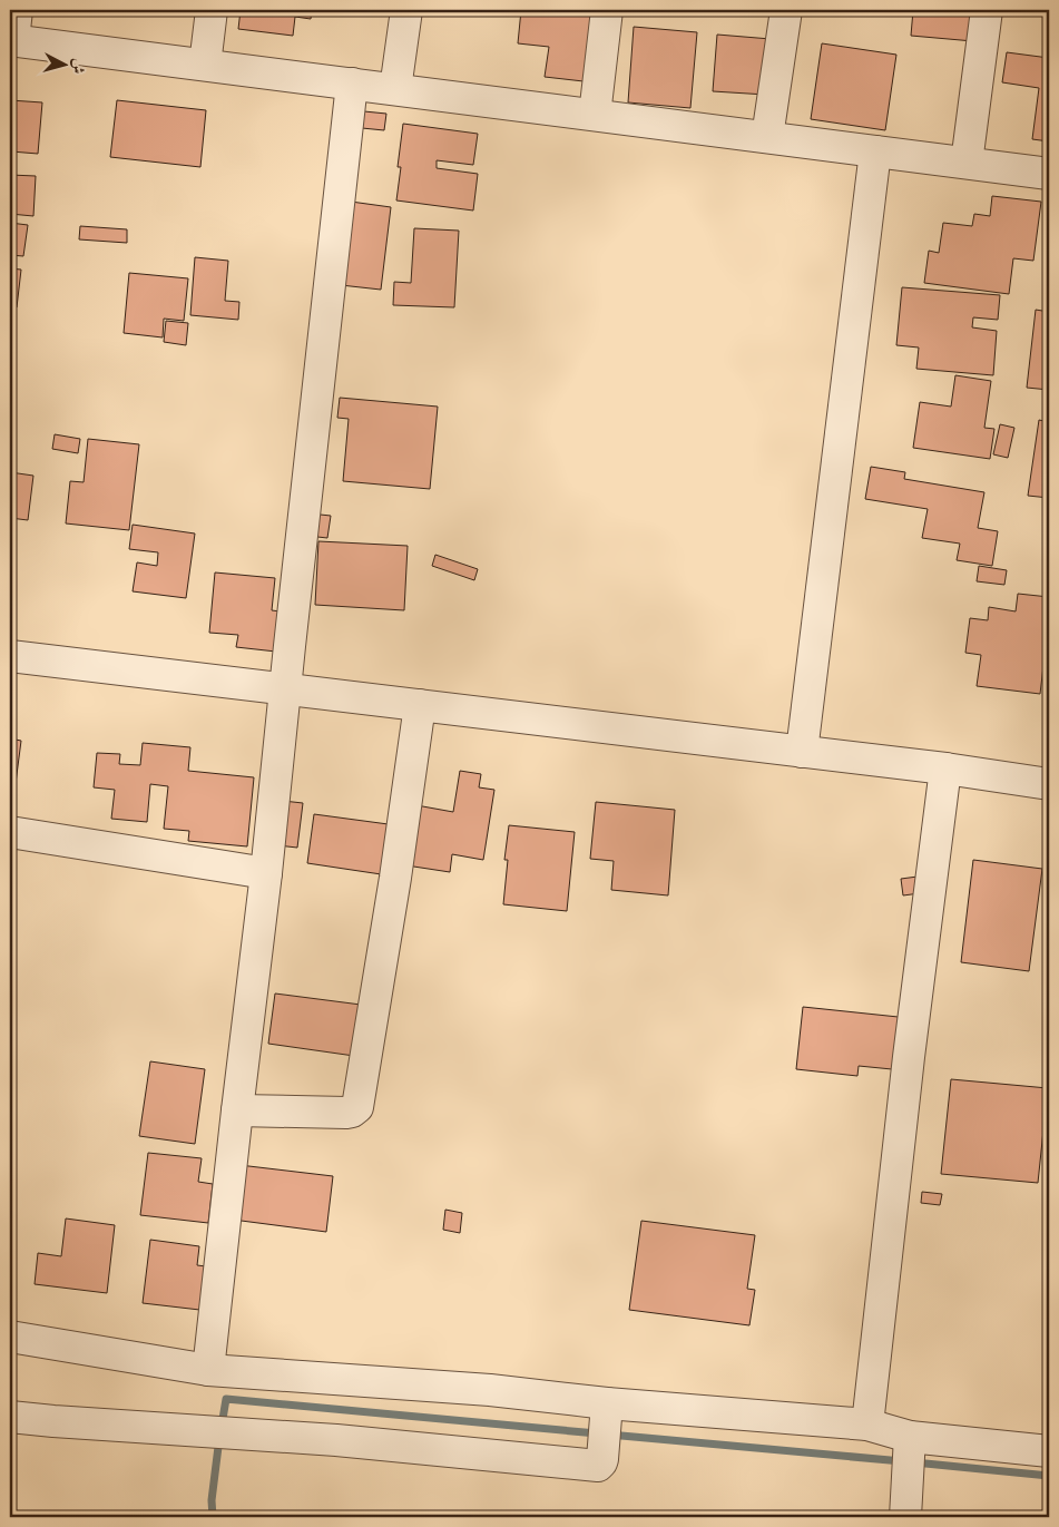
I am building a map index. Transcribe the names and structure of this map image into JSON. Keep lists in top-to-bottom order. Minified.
{"north":"right"}
